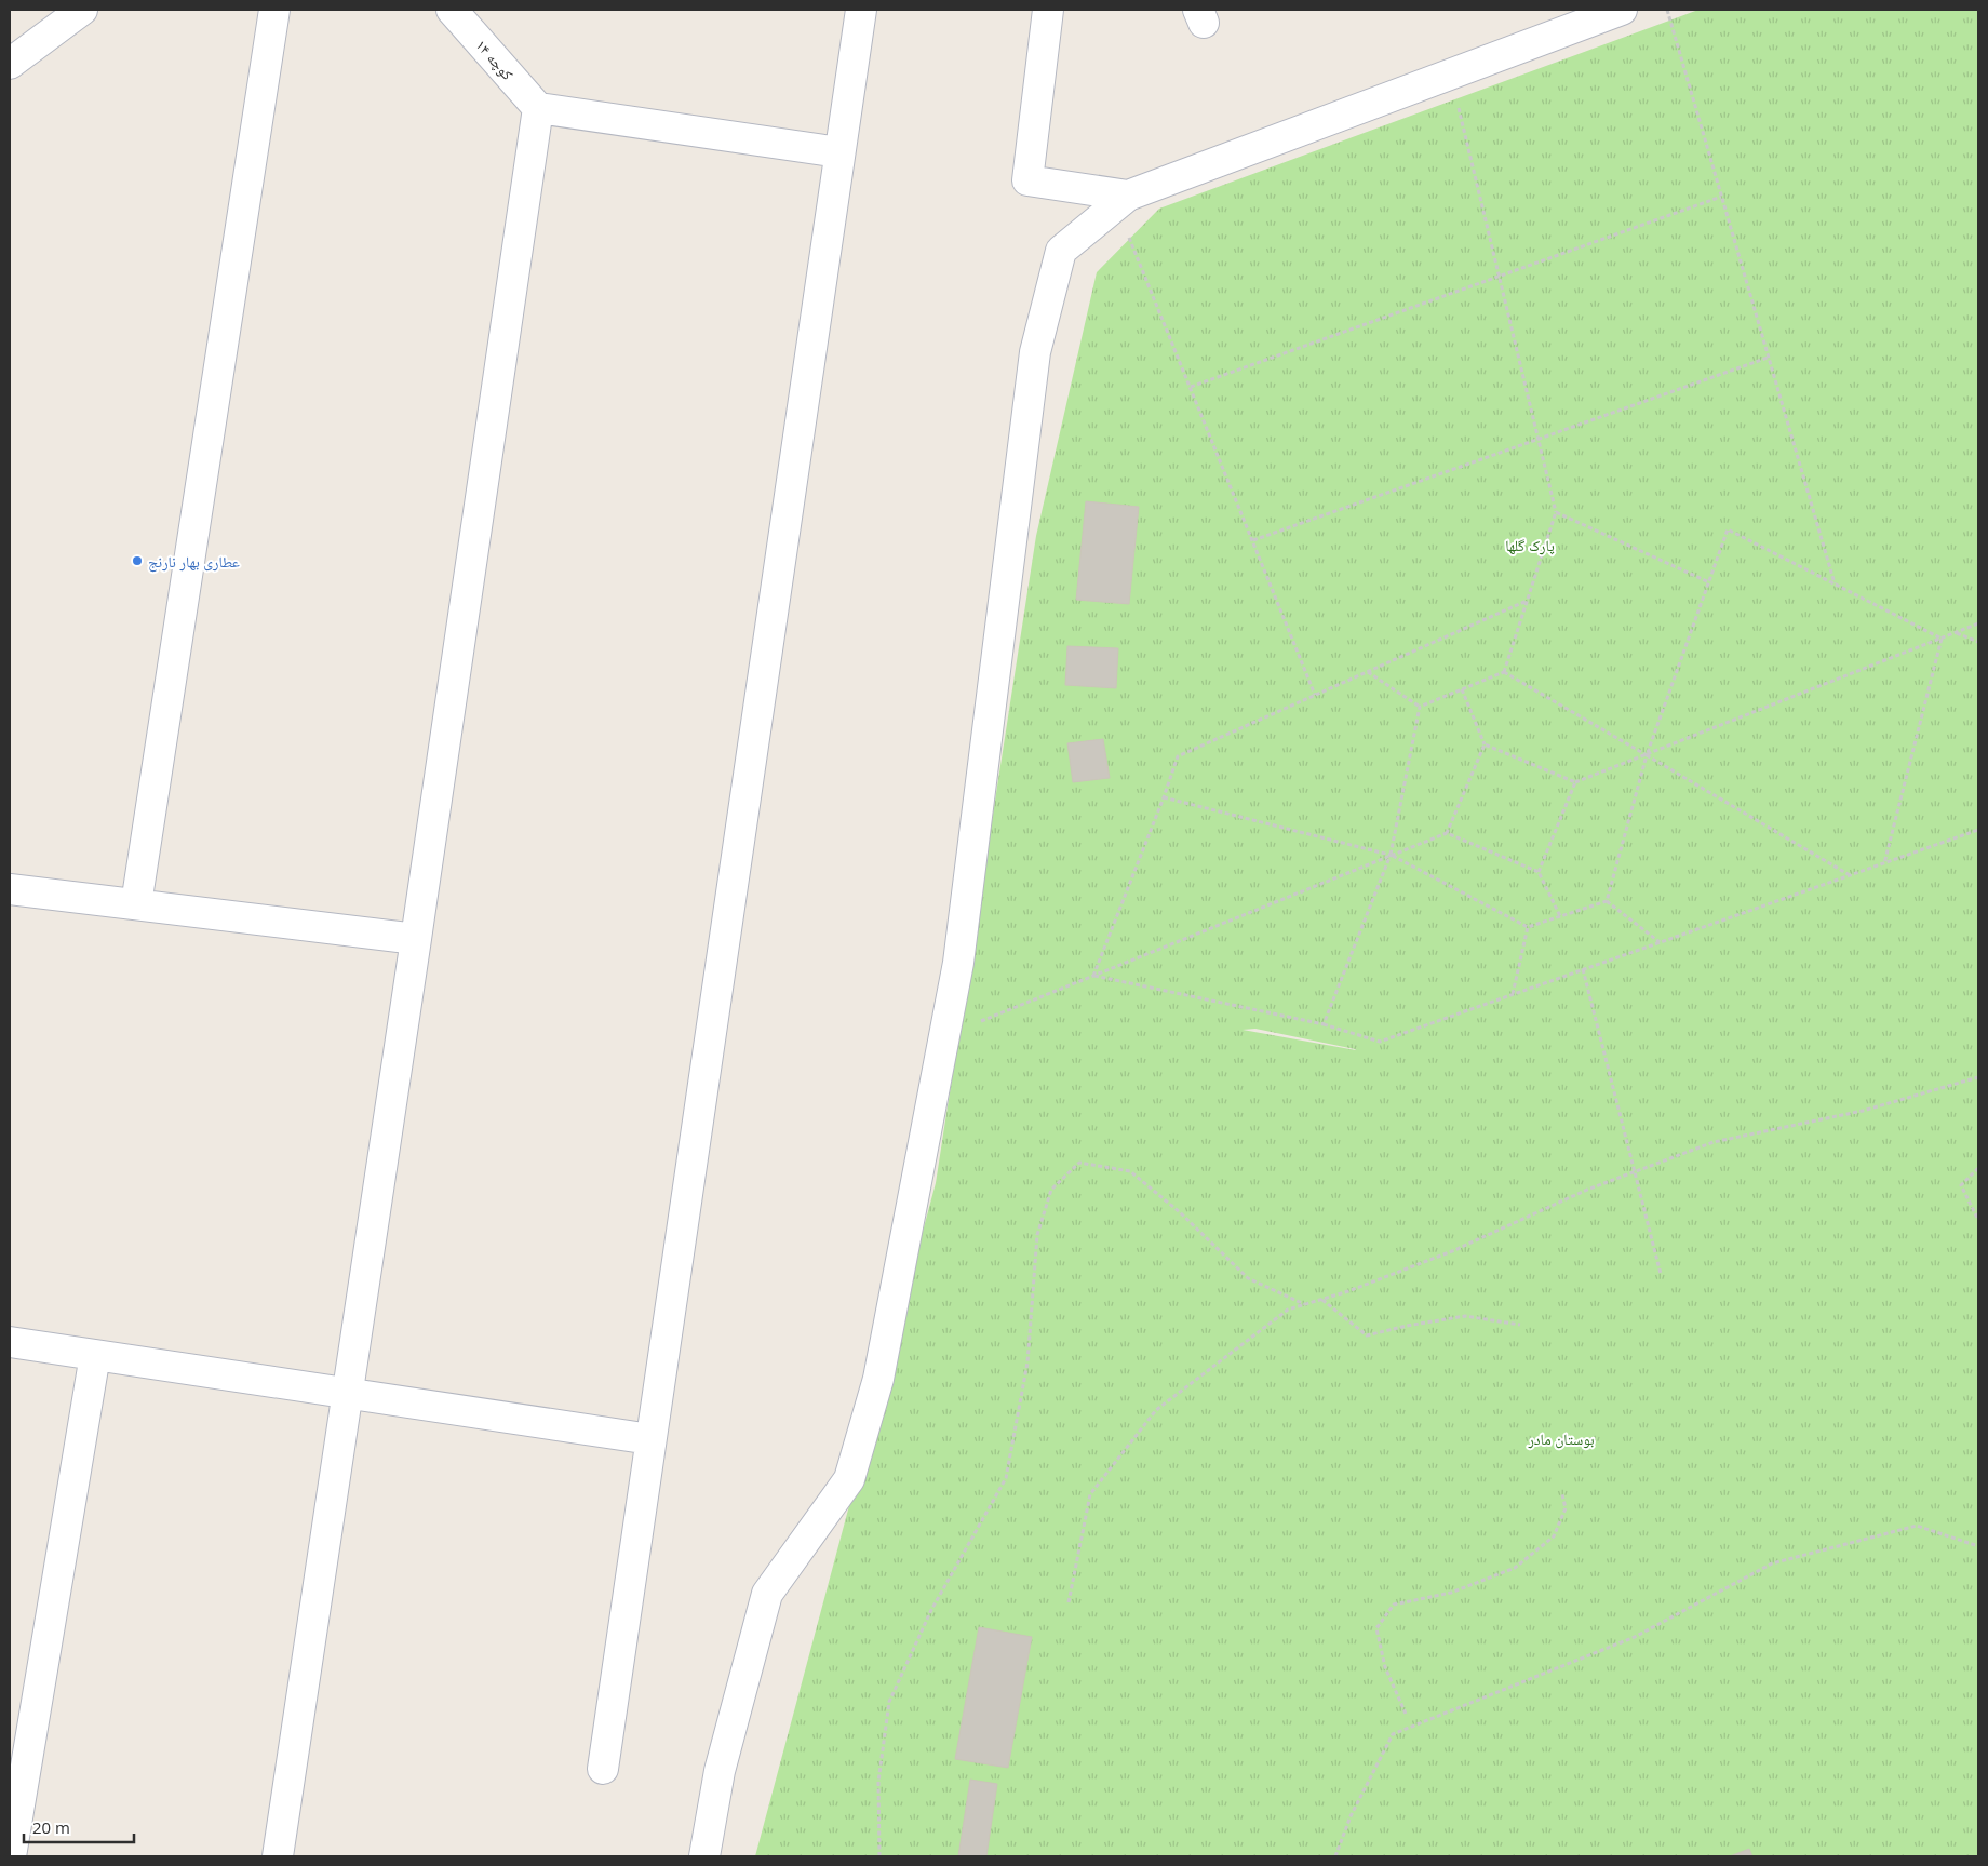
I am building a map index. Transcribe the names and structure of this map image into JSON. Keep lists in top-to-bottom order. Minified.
{"streets":{"street":["کوچه ۱۴"]},"parks":["پارک گلها","بوستان مادر"],"places":["عطاری بهار نارنج"],"scale_bar":"20 m"}
